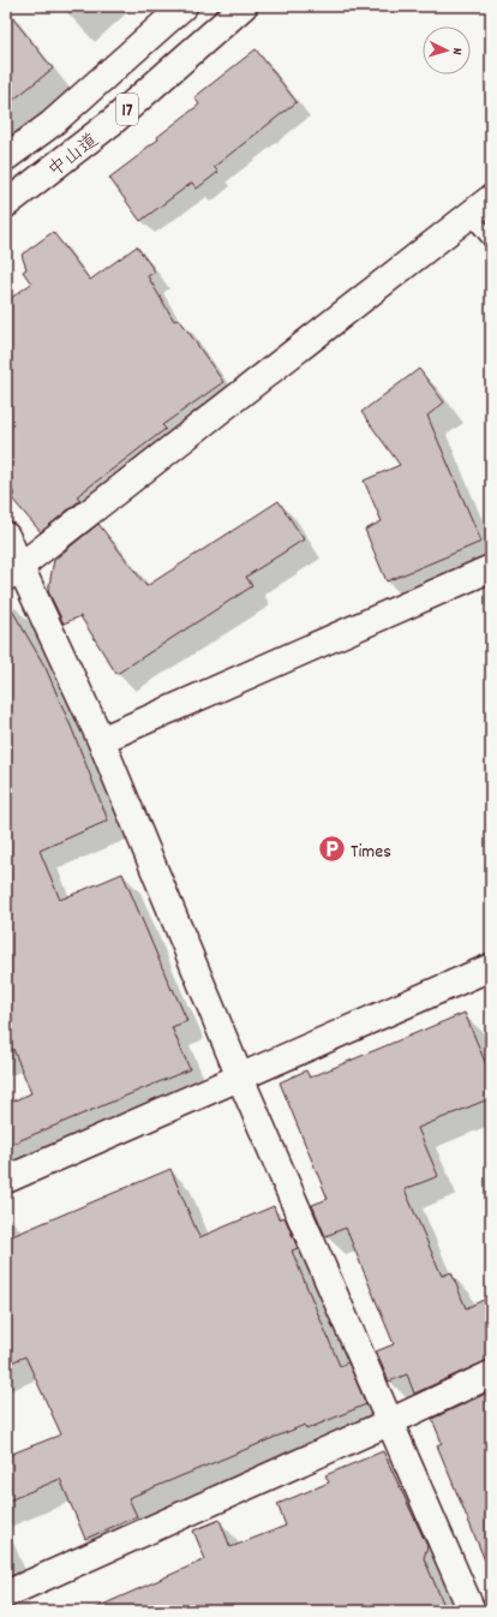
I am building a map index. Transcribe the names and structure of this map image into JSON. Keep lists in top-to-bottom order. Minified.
{"streets":{"main road":["17","中山道"]},"places":{"parking":["Times"]},"north":"right"}
